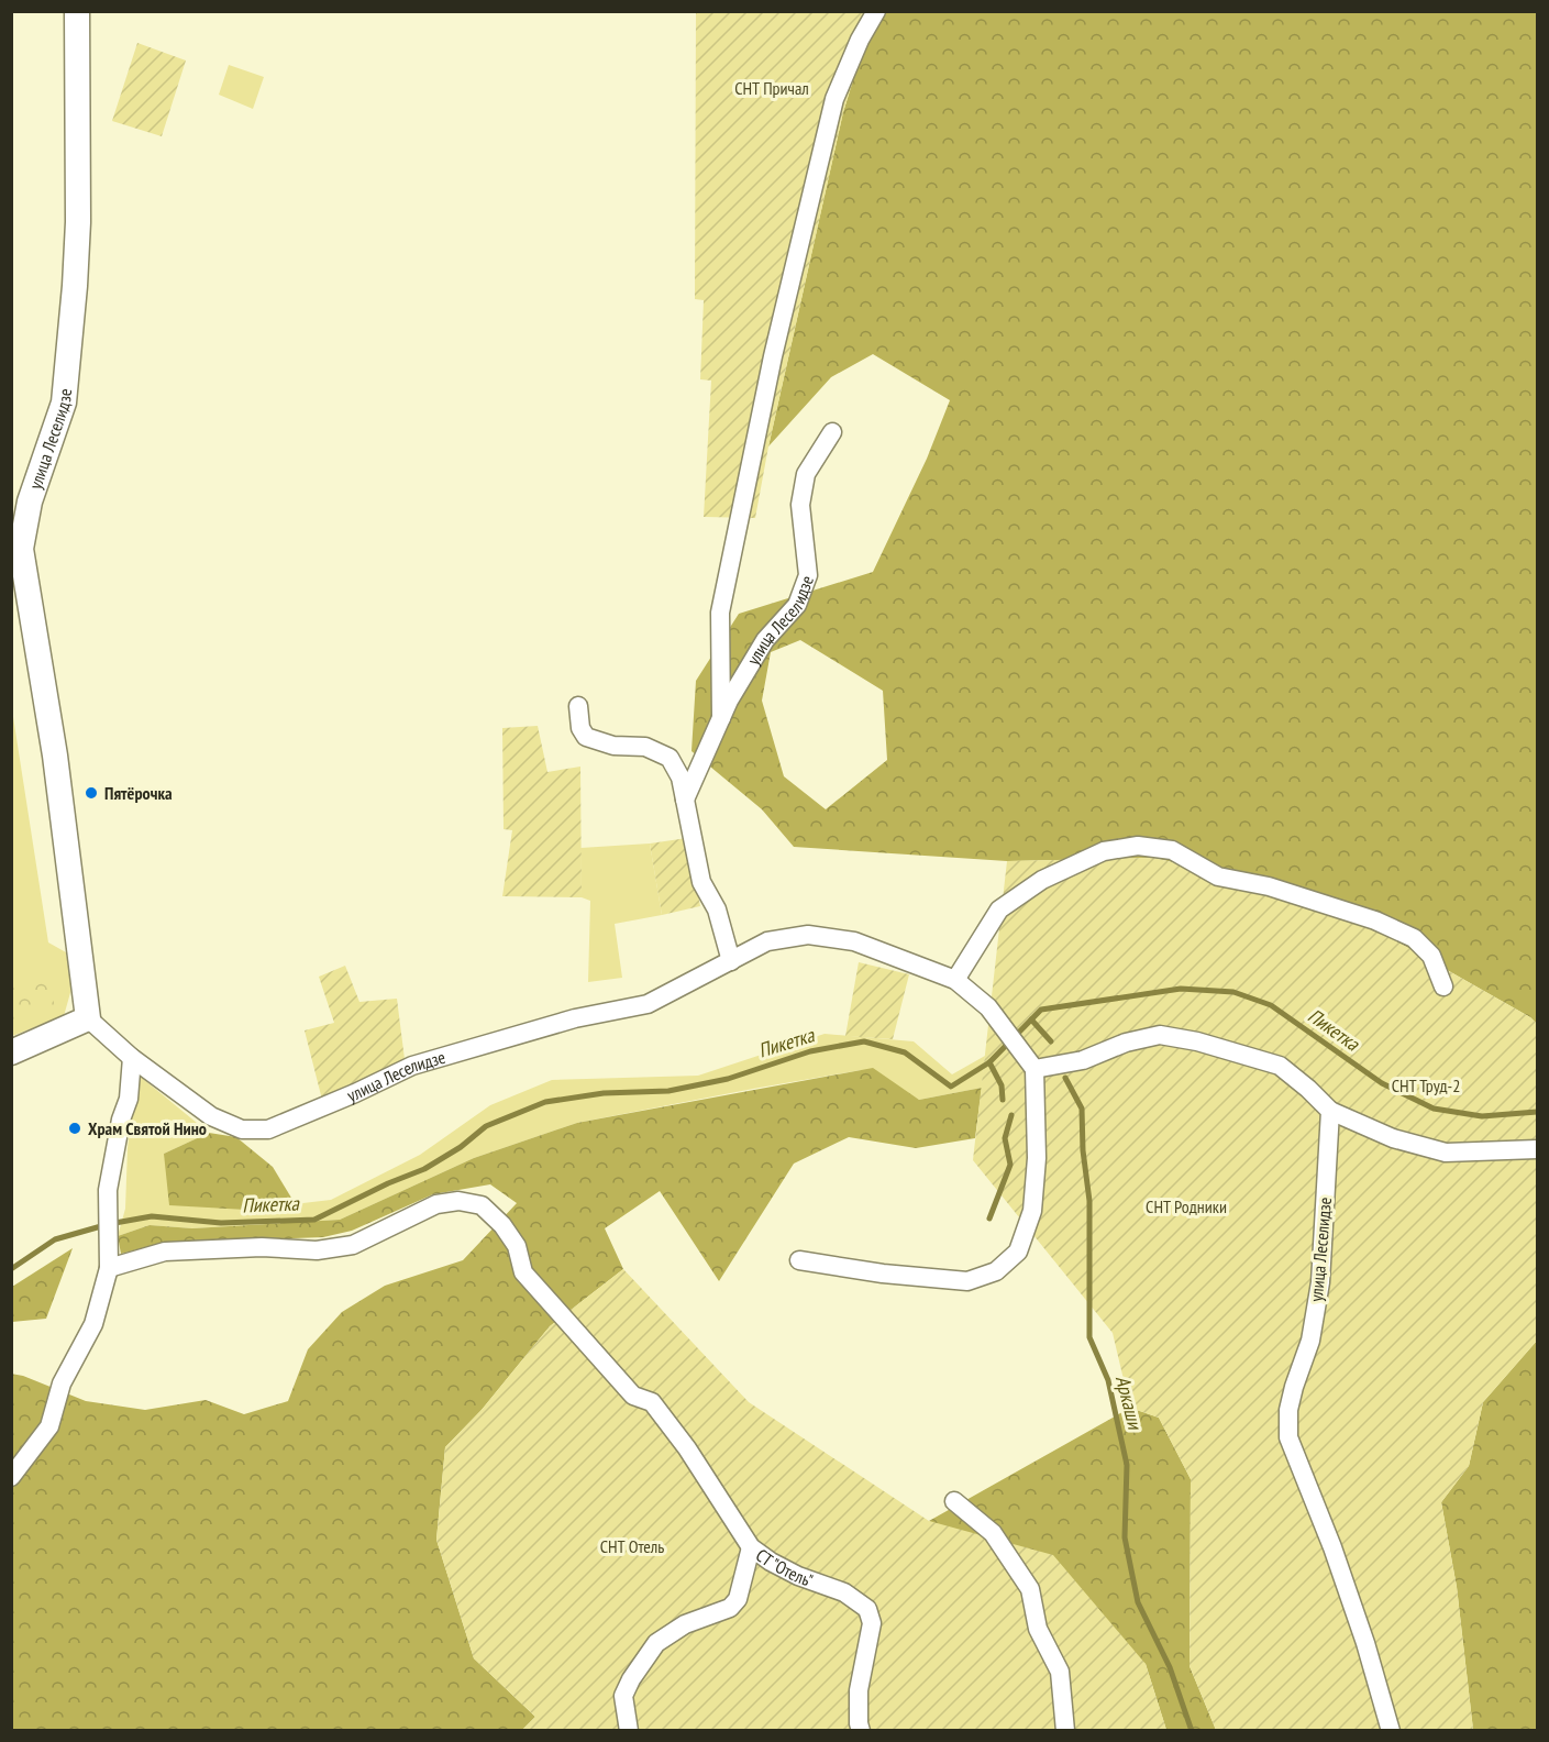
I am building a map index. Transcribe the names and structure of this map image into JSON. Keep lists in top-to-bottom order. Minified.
{"streets":{"street":["улица Леселидзе","СТ \"Отель\""]},"water":["Пикетка","Аркаши"],"parks":["СНТ Причал","СНТ Труд-2","СНТ Родники","СНТ Отель"],"places":["Пятёрочка","Храм Святой Нино"]}
